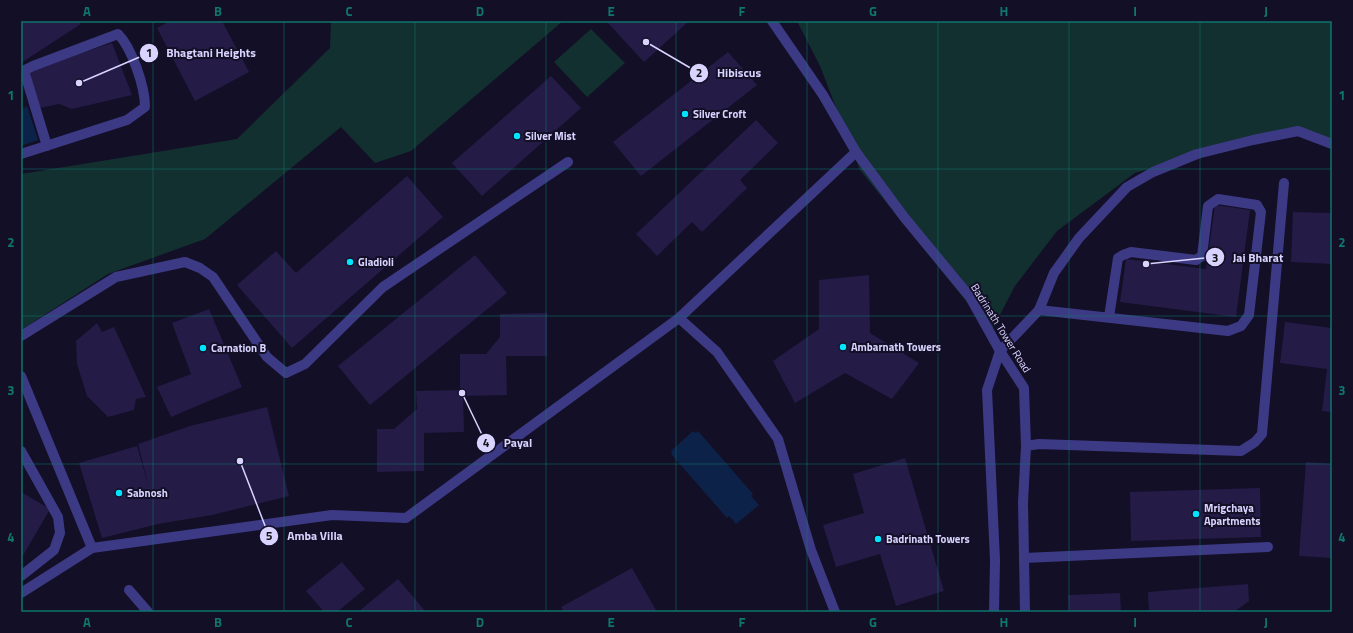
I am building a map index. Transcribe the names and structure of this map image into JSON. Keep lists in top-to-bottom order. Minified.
{"streets":{"street":["Badrinath Tower Road"]},"places":["Hibiscus","Bhagtani Heights","Silver Croft","Silver Mist","Gladioli","Jai Bharat","Ambarnath Towers","Carnation B","Payal","Amba Villa","Sabnosh","Mrigchaya Apartments","Badrinath Towers"],"grid":{"columns":["A","B","C","D","E","F","G","H","I","J"],"rows":["1","2","3","4"]}}
